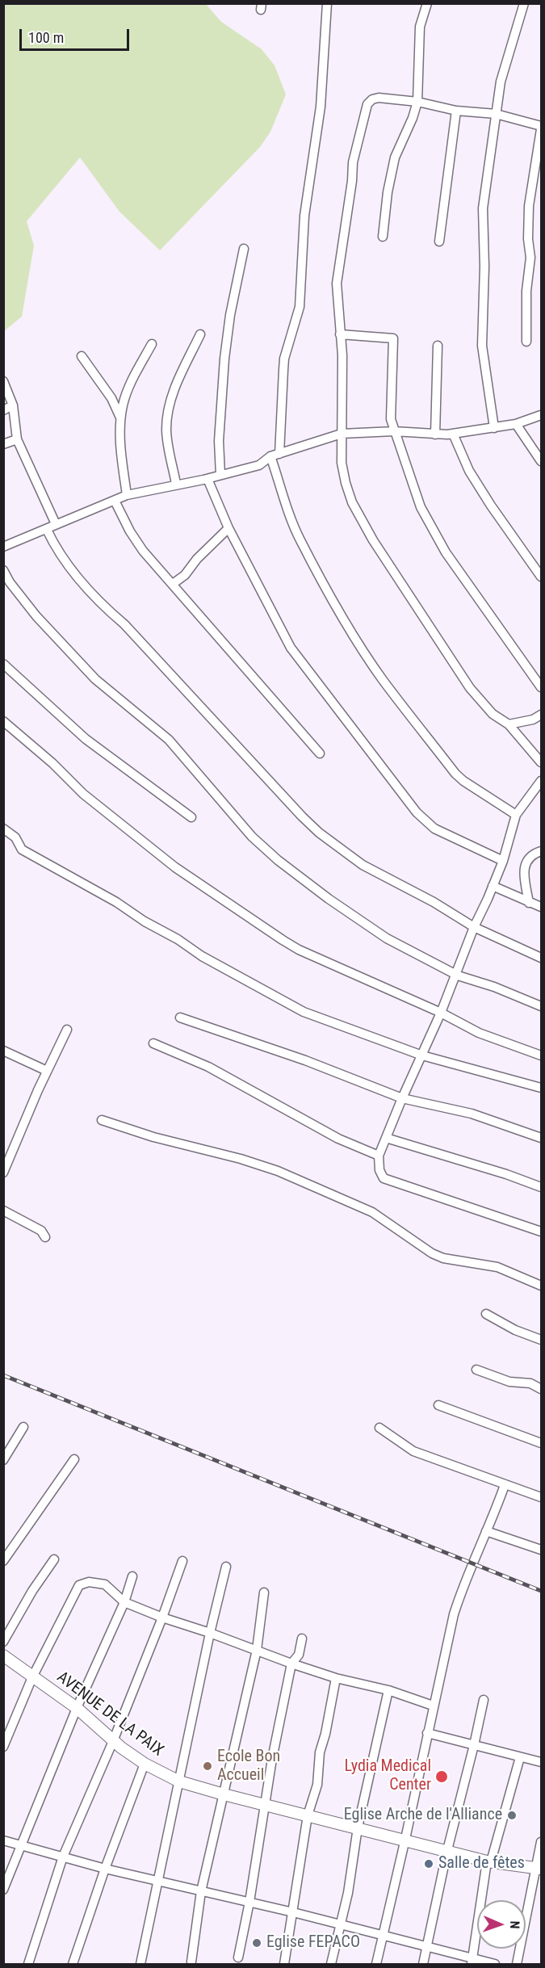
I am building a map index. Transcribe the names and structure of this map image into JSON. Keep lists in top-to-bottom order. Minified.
{"streets":{"street":["AVENUE DE LA PAIX"]},"places":["Ecole Bon Accueil","Lydia Medical Center","Eglise Arche de l'Alliance","Salle de fêtes","Eglise FEPACO"],"scale_bar":"100 m","north":"right"}
